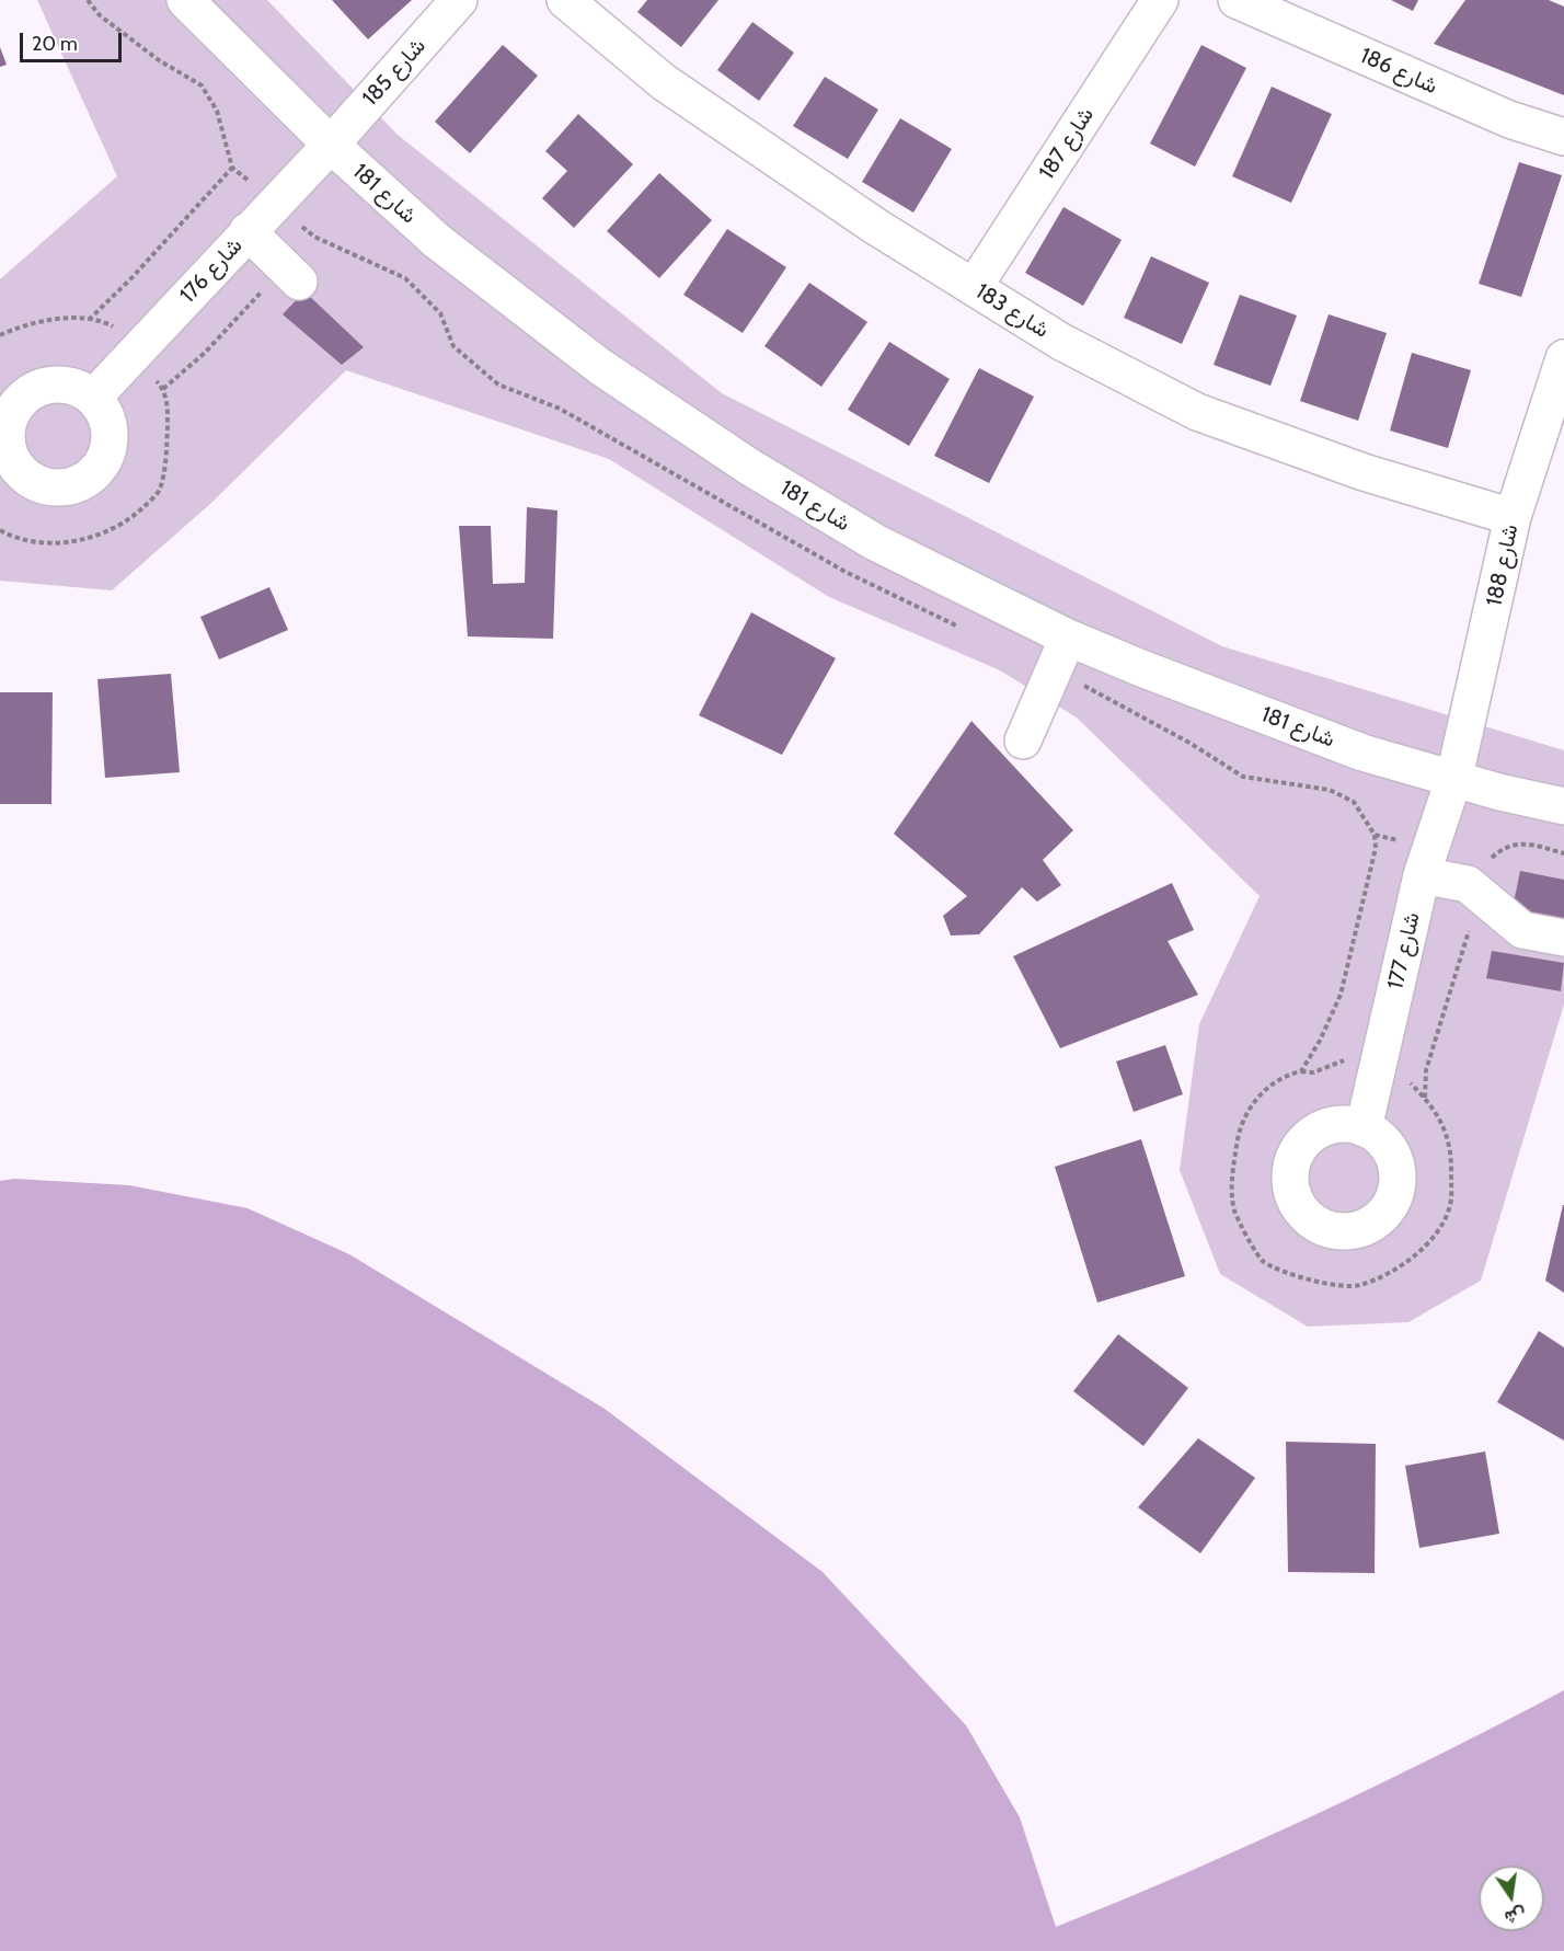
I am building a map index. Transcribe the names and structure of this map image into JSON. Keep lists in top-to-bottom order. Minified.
{"streets":{"street":["شارع 186","شارع 185","شارع 187","شارع 181","شارع 176","شارع 183","شارع 188","شارع 177"]},"crossings":[["شارع 185","شارع 181"],["شارع 185","شارع 176"],["شارع 187","شارع 183"],["شارع 181","شارع 176"],["شارع 181","شارع 188"],["شارع 181","شارع 177"],["شارع 183","شارع 188"],["شارع 188","شارع 177"]],"scale_bar":"20 m","north":"bottom"}
